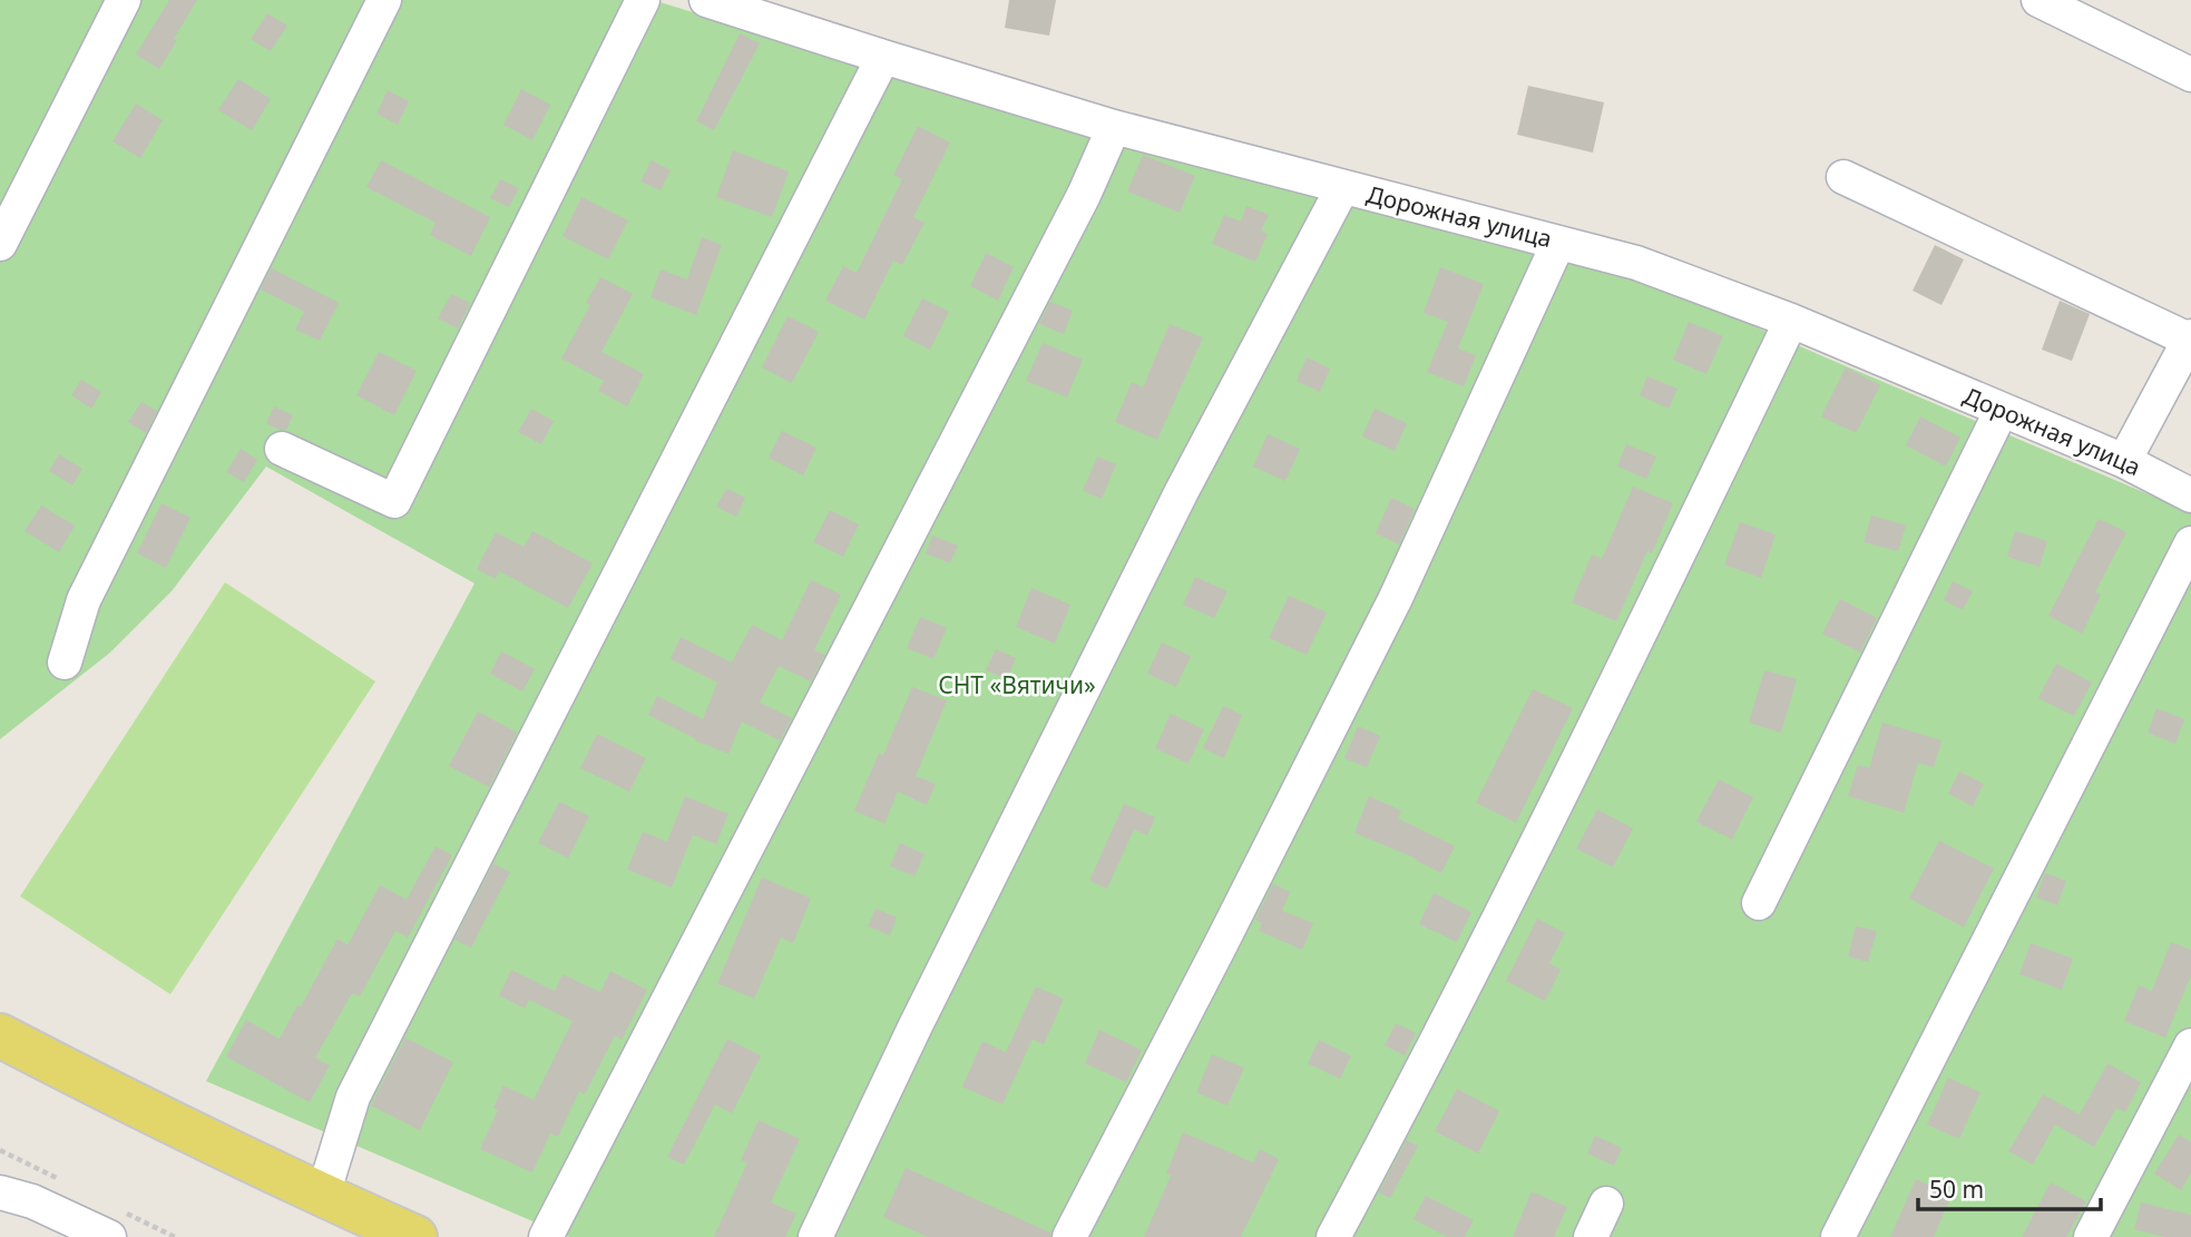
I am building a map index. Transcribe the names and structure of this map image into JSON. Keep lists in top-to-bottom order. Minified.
{"streets":{"street":["Дорожная улица"]},"parks":["СНТ «Вятичи»"],"scale_bar":"50 m"}
